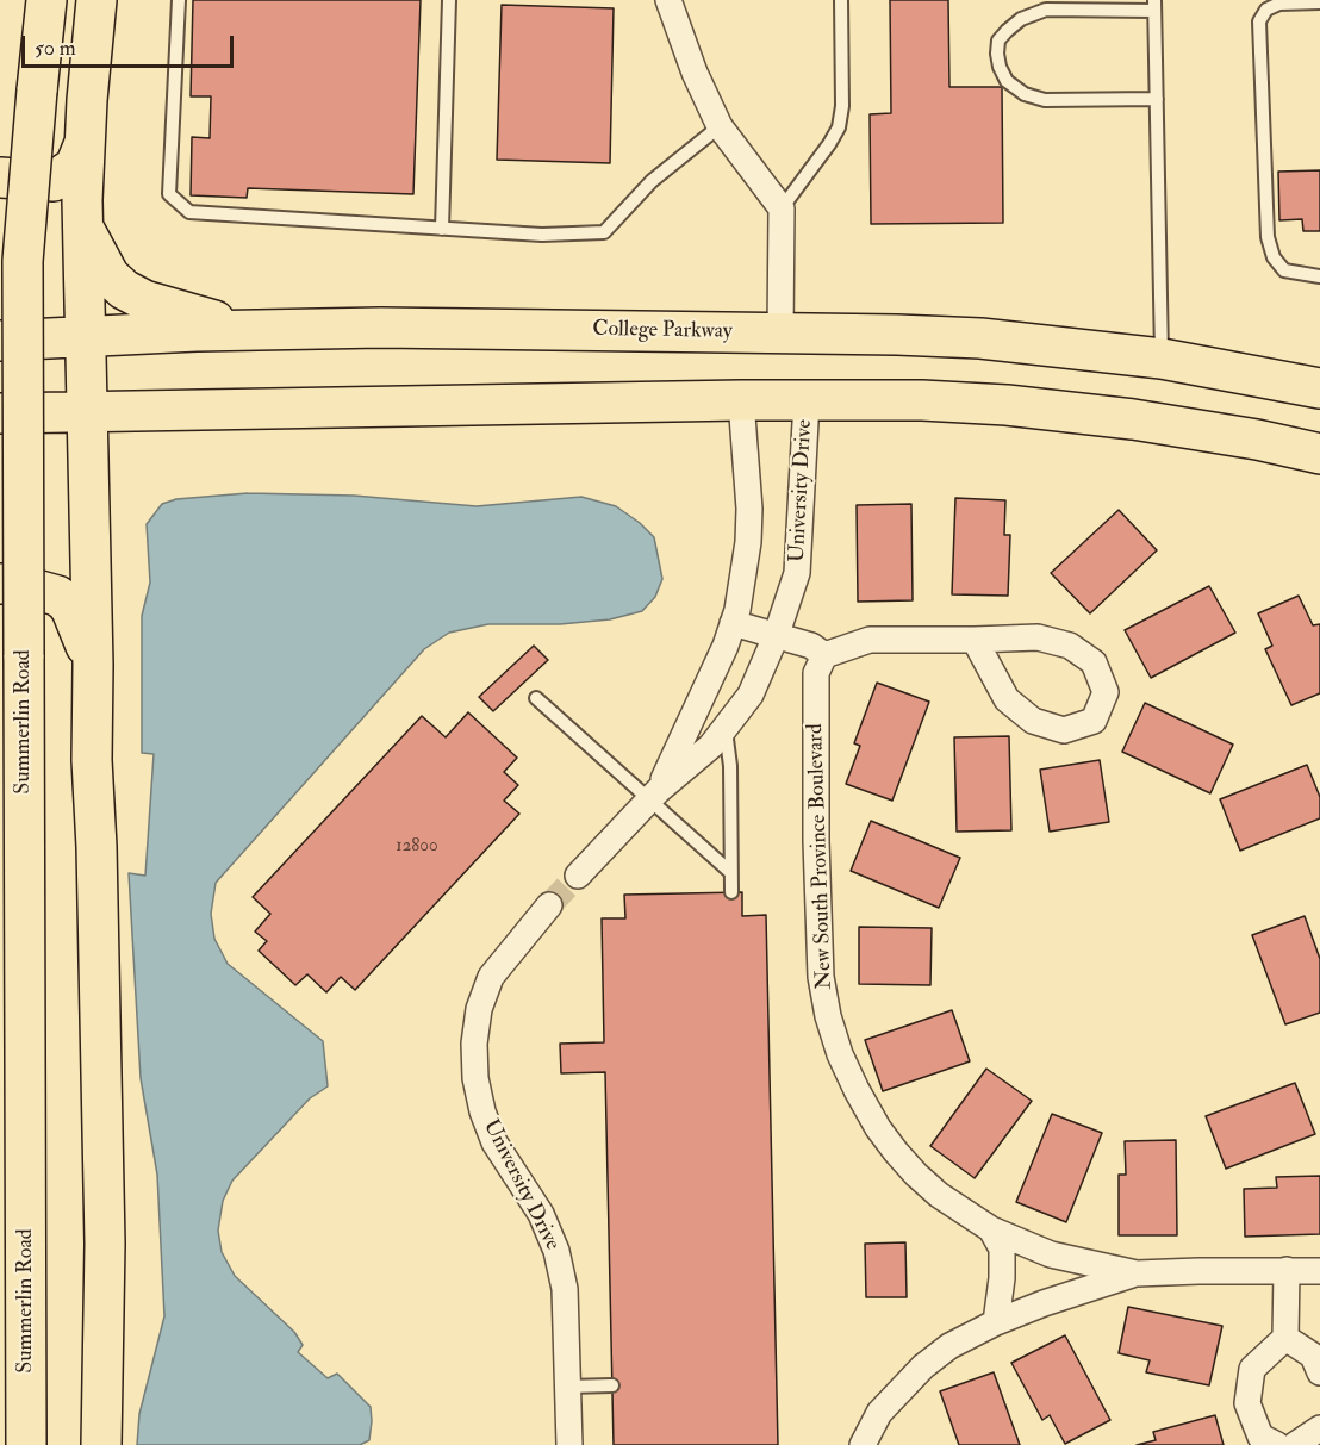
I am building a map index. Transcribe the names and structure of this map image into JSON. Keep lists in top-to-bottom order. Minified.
{"streets":{"main road":["College Parkway","Summerlin Road"],"street":["University Drive","New South Province Boulevard"]},"house_numbers":["12800"],"scale_bar":"50 m"}
